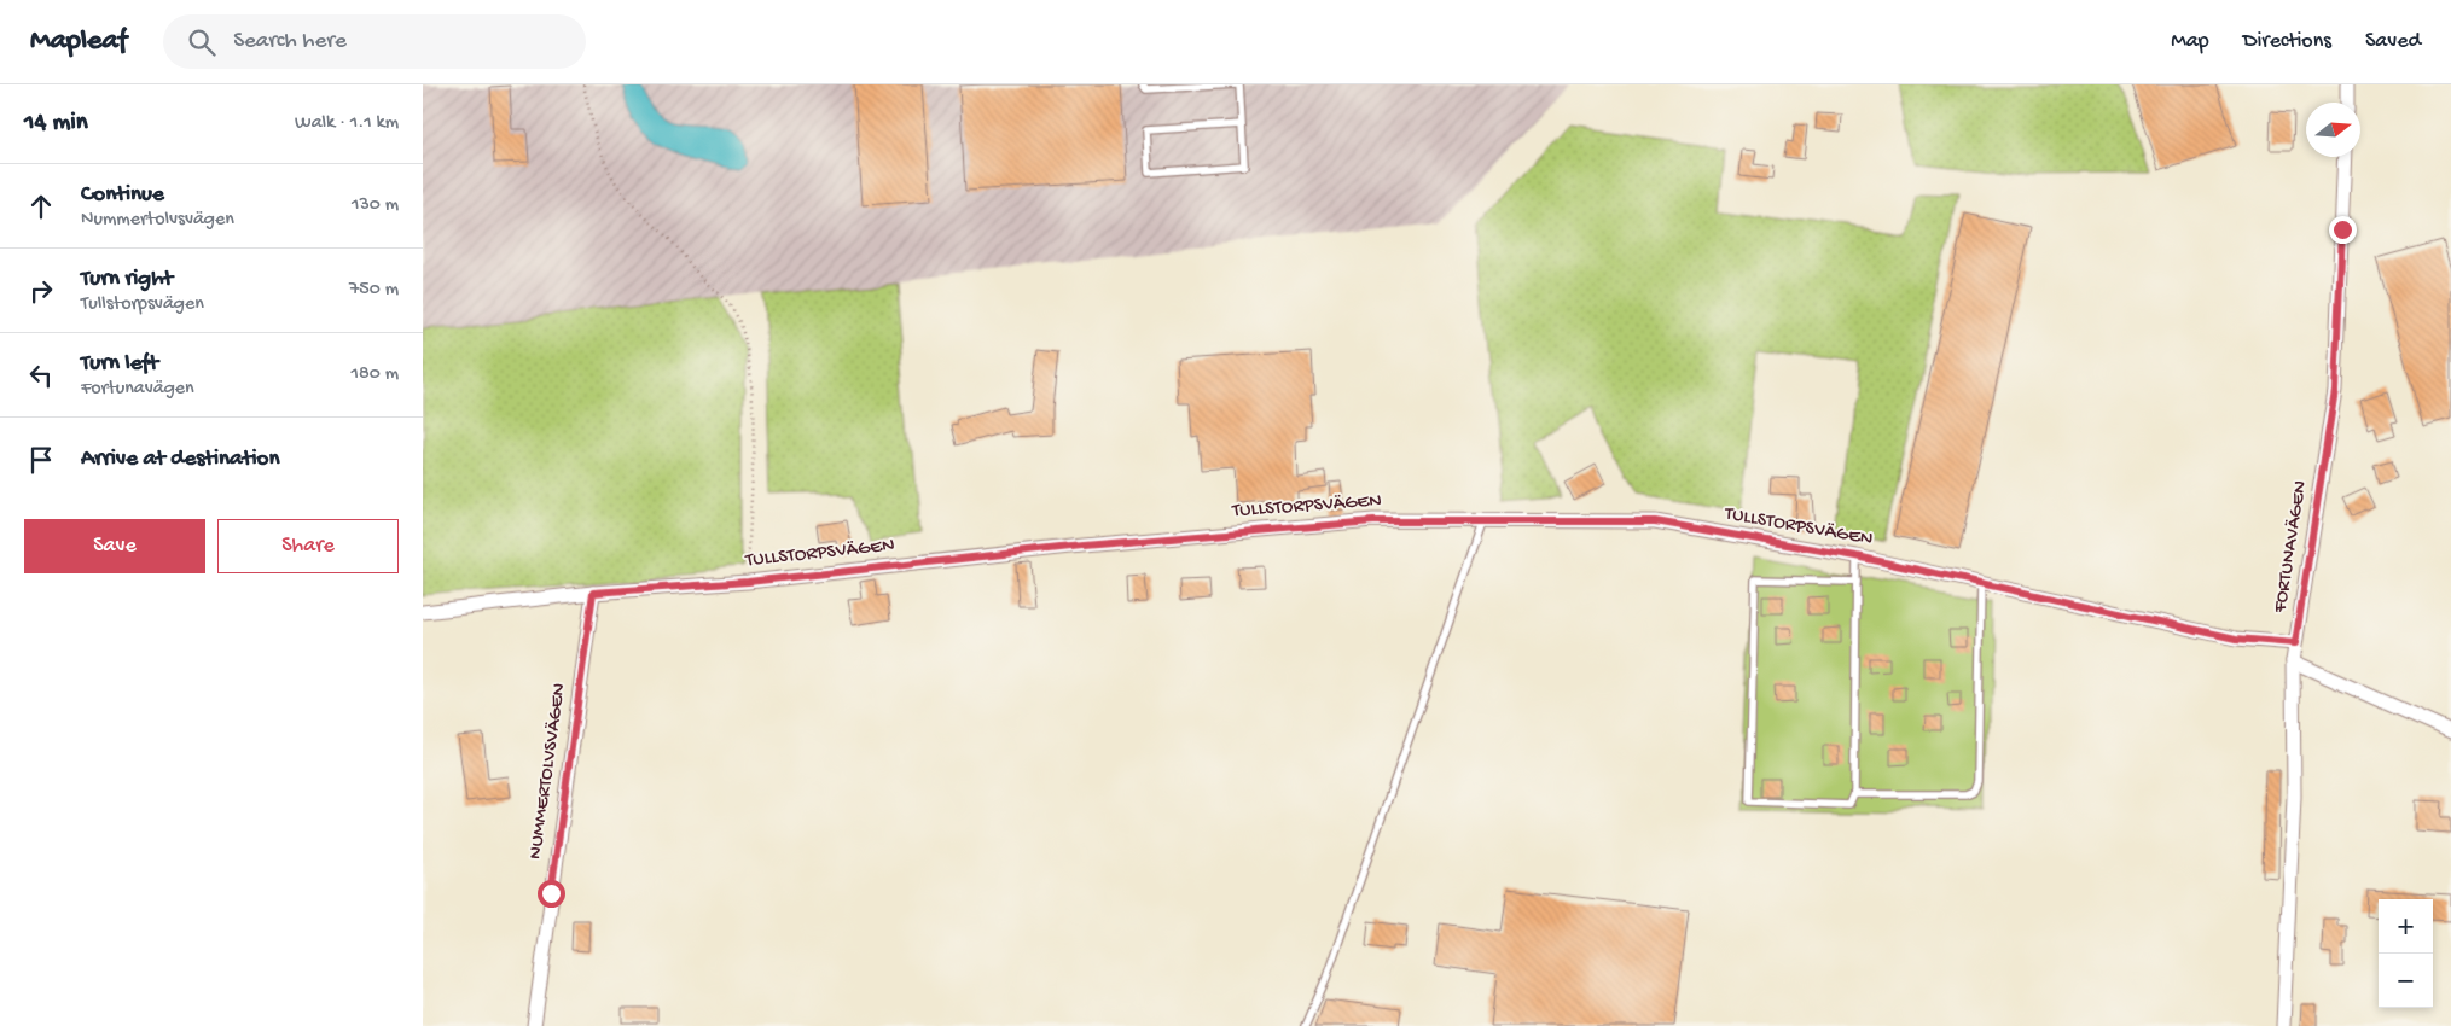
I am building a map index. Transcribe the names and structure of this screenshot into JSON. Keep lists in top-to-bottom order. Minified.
{"streets":{"street":["TULLSTORPSVÄGEN","FORTUNAVÄGEN","NUMMERTOLVSVÄGEN"]},"crossings":[["TULLSTORPSVÄGEN","FORTUNAVÄGEN"],["TULLSTORPSVÄGEN","NUMMERTOLVSVÄGEN"]],"north":"right","page":{"header":"Mapleaf","search":"Search here","nav":["Map","Directions","Saved"],"heading":["14 min","Walk · 1.1 km"],"list":[["Continue","Nummertolvsvägen","130 m"],["Turn right","Tullstorpsvägen","750 m"],["Turn left","Fortunavägen","180 m"],"Arrive at destination"],"buttons":["Save","Share"],"map_buttons":["+","−"]}}
